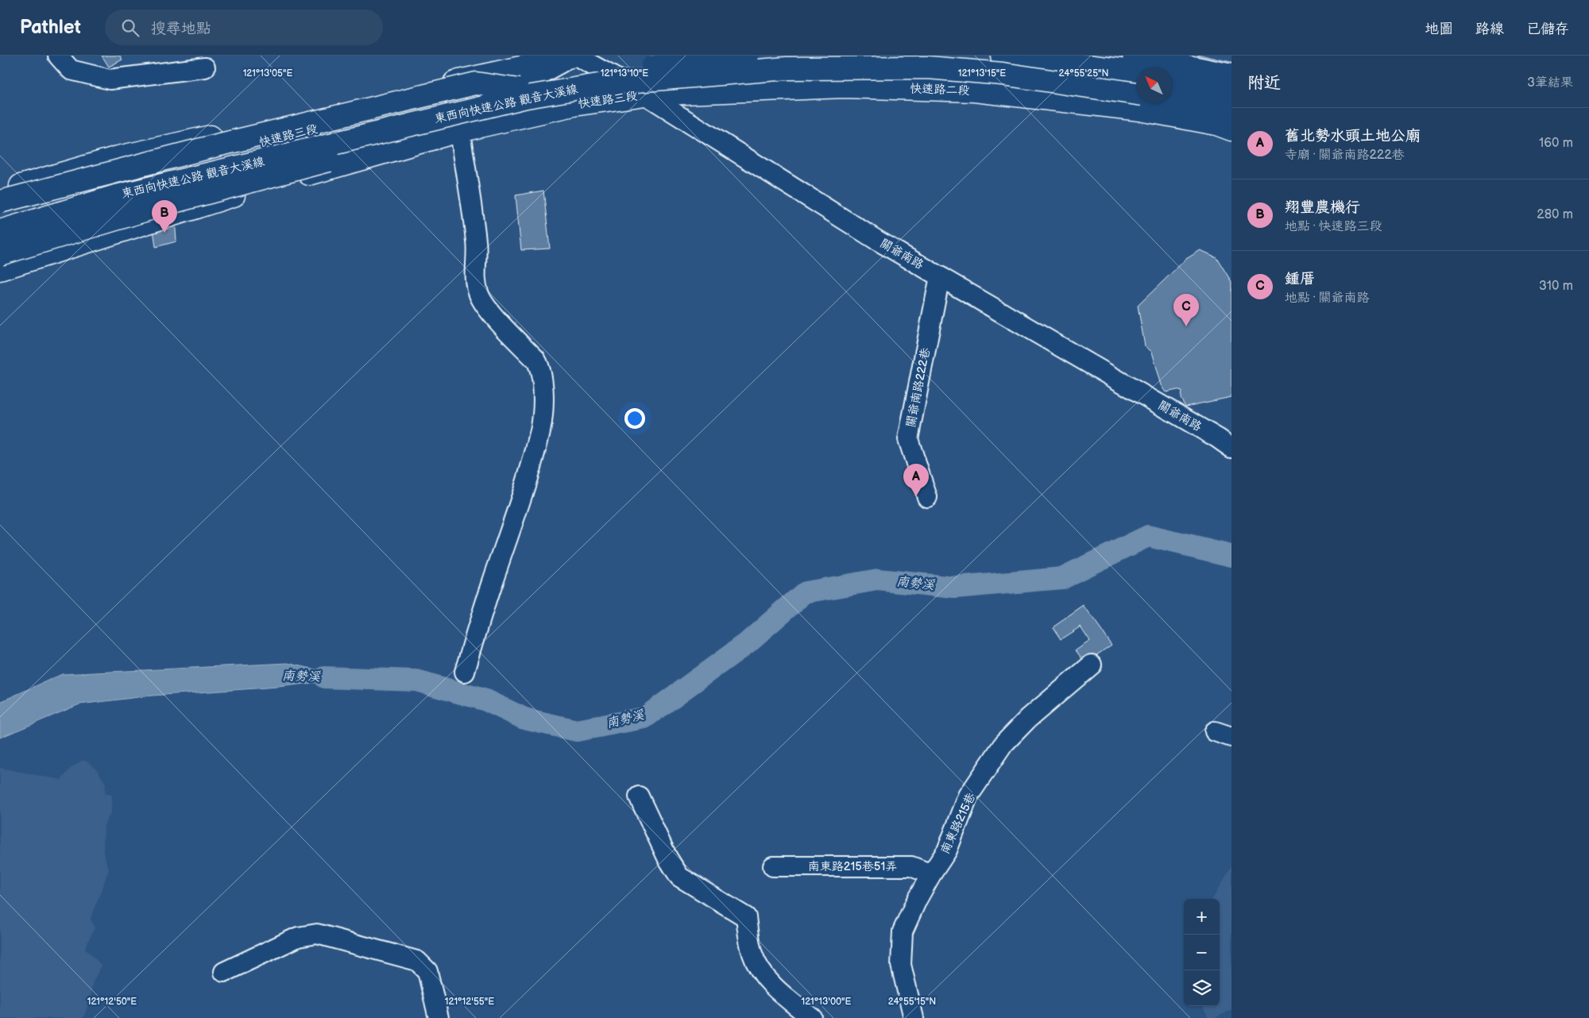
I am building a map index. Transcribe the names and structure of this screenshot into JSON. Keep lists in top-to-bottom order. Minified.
{"streets":{"main road":["快速路二段","快速路三段","東西向快速公路 觀音大溪線"],"street":["關爺南路","關爺南路222巷","南東路215巷","南東路215巷51弄"]},"crossings":[["快速路二段","快速路三段"],["快速路二段","關爺南路"],["快速路三段","東西向快速公路 觀音大溪線"],["快速路三段","關爺南路"],["關爺南路","關爺南路222巷"],["南東路215巷","南東路215巷51弄"]],"water":["南勢溪"],"north":"top left","page":{"header":"Pathlet","search":"搜尋地點","nav":["地圖","路線","已儲存"],"heading":["附近","3筆結果"],"list":[{"mark":"A","name":"舊北勢水頭土地公廟","note":"寺廟 · 關爺南路222巷","value":"160 m"},{"mark":"B","name":"翔豐農機行","note":"地點 · 快速路三段","value":"280 m"},{"mark":"C","name":"鍾厝","note":"地點 · 關爺南路","value":"310 m"}],"pins":["B","C","A"],"map_buttons":["+","−"]},"coordinates":["24°55'25\"N","121°13'05\"E","121°13'10\"E","121°13'15\"E","121°12'50\"E","121°12'55\"E","121°13'00\"E","24°55'15\"N"]}
